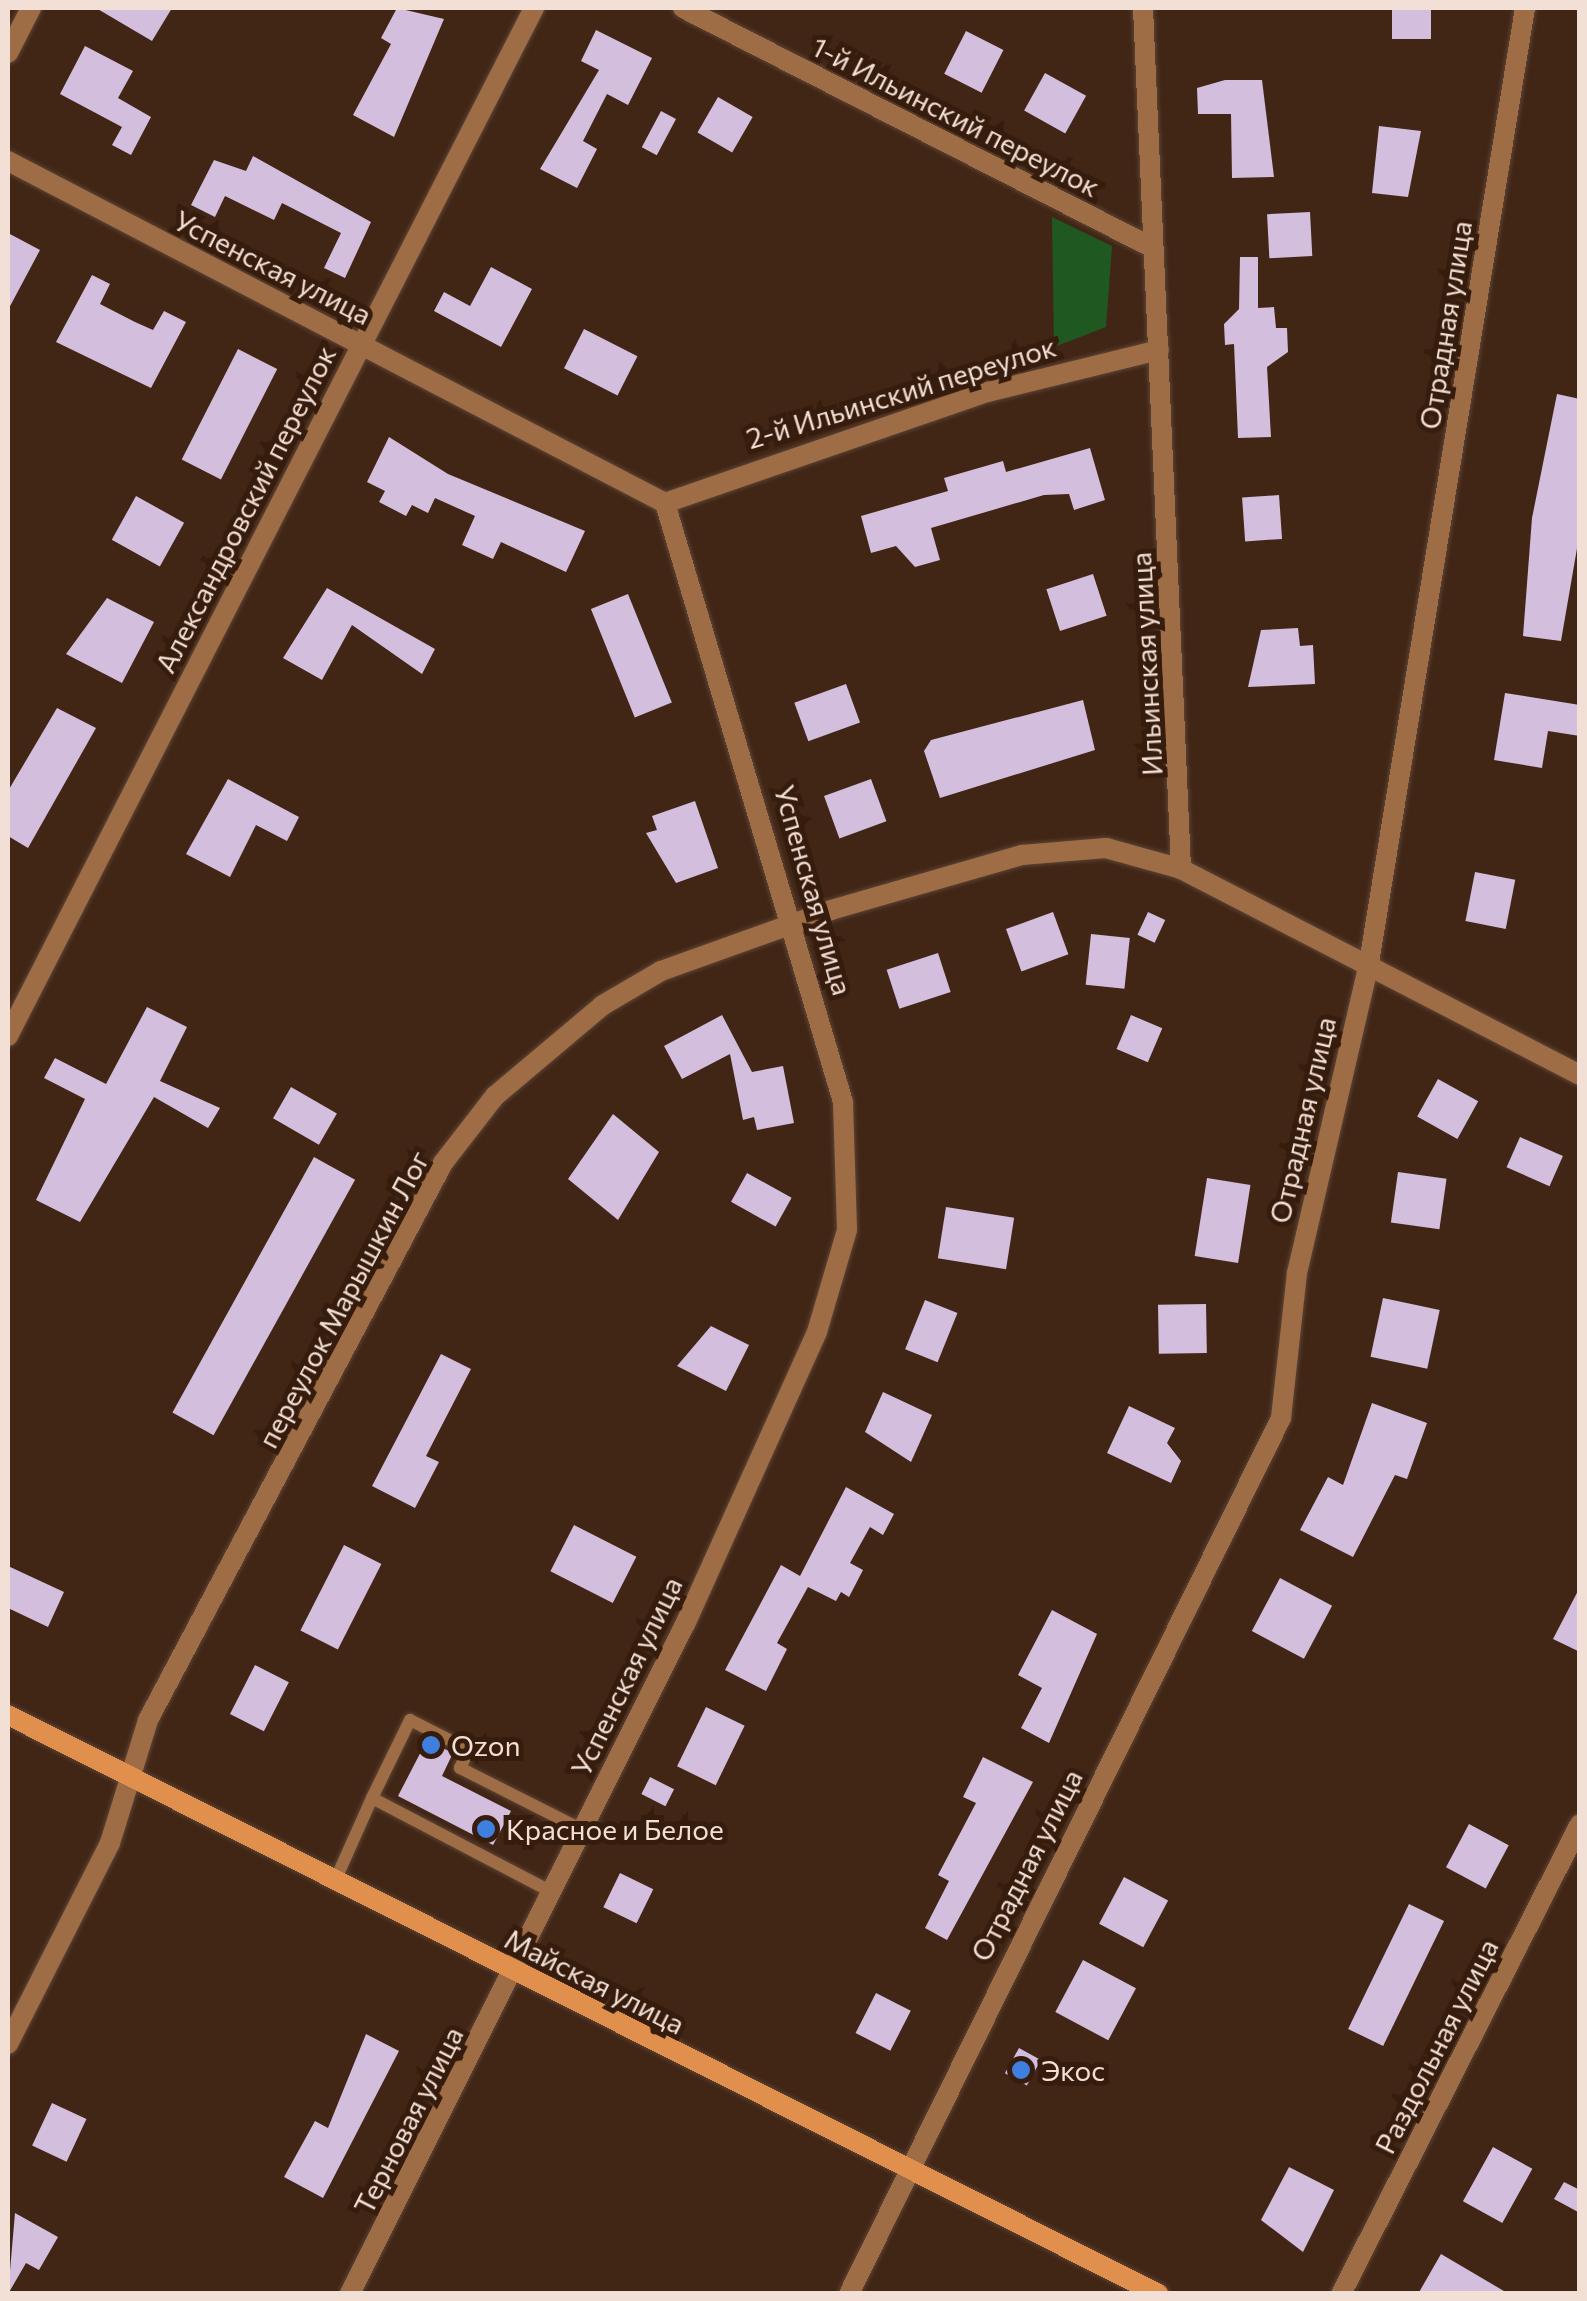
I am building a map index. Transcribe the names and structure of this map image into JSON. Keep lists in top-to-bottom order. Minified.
{"streets":{"street":["1-й Ильинский переулок","Успенская улица","Отрадная улица","2-й Ильинский переулок","Александровский переулок","Ильинская улица","переулок Марышкин Лог","Майская улица","Раздольная улица","Терновая улица"]},"crossings":[["1-й Ильинский переулок","Ильинская улица"],["Успенская улица","2-й Ильинский переулок"],["Успенская улица","Александровский переулок"],["Успенская улица","переулок Марышкин Лог"],["Успенская улица","Майская улица"],["Успенская улица","Терновая улица"],["Отрадная улица","Майская улица"],["2-й Ильинский переулок","Ильинская улица"],["Ильинская улица","переулок Марышкин Лог"],["переулок Марышкин Лог","Майская улица"],["Майская улица","Терновая улица"]],"places":["Ozon","Красное и Белое","Экос"]}
